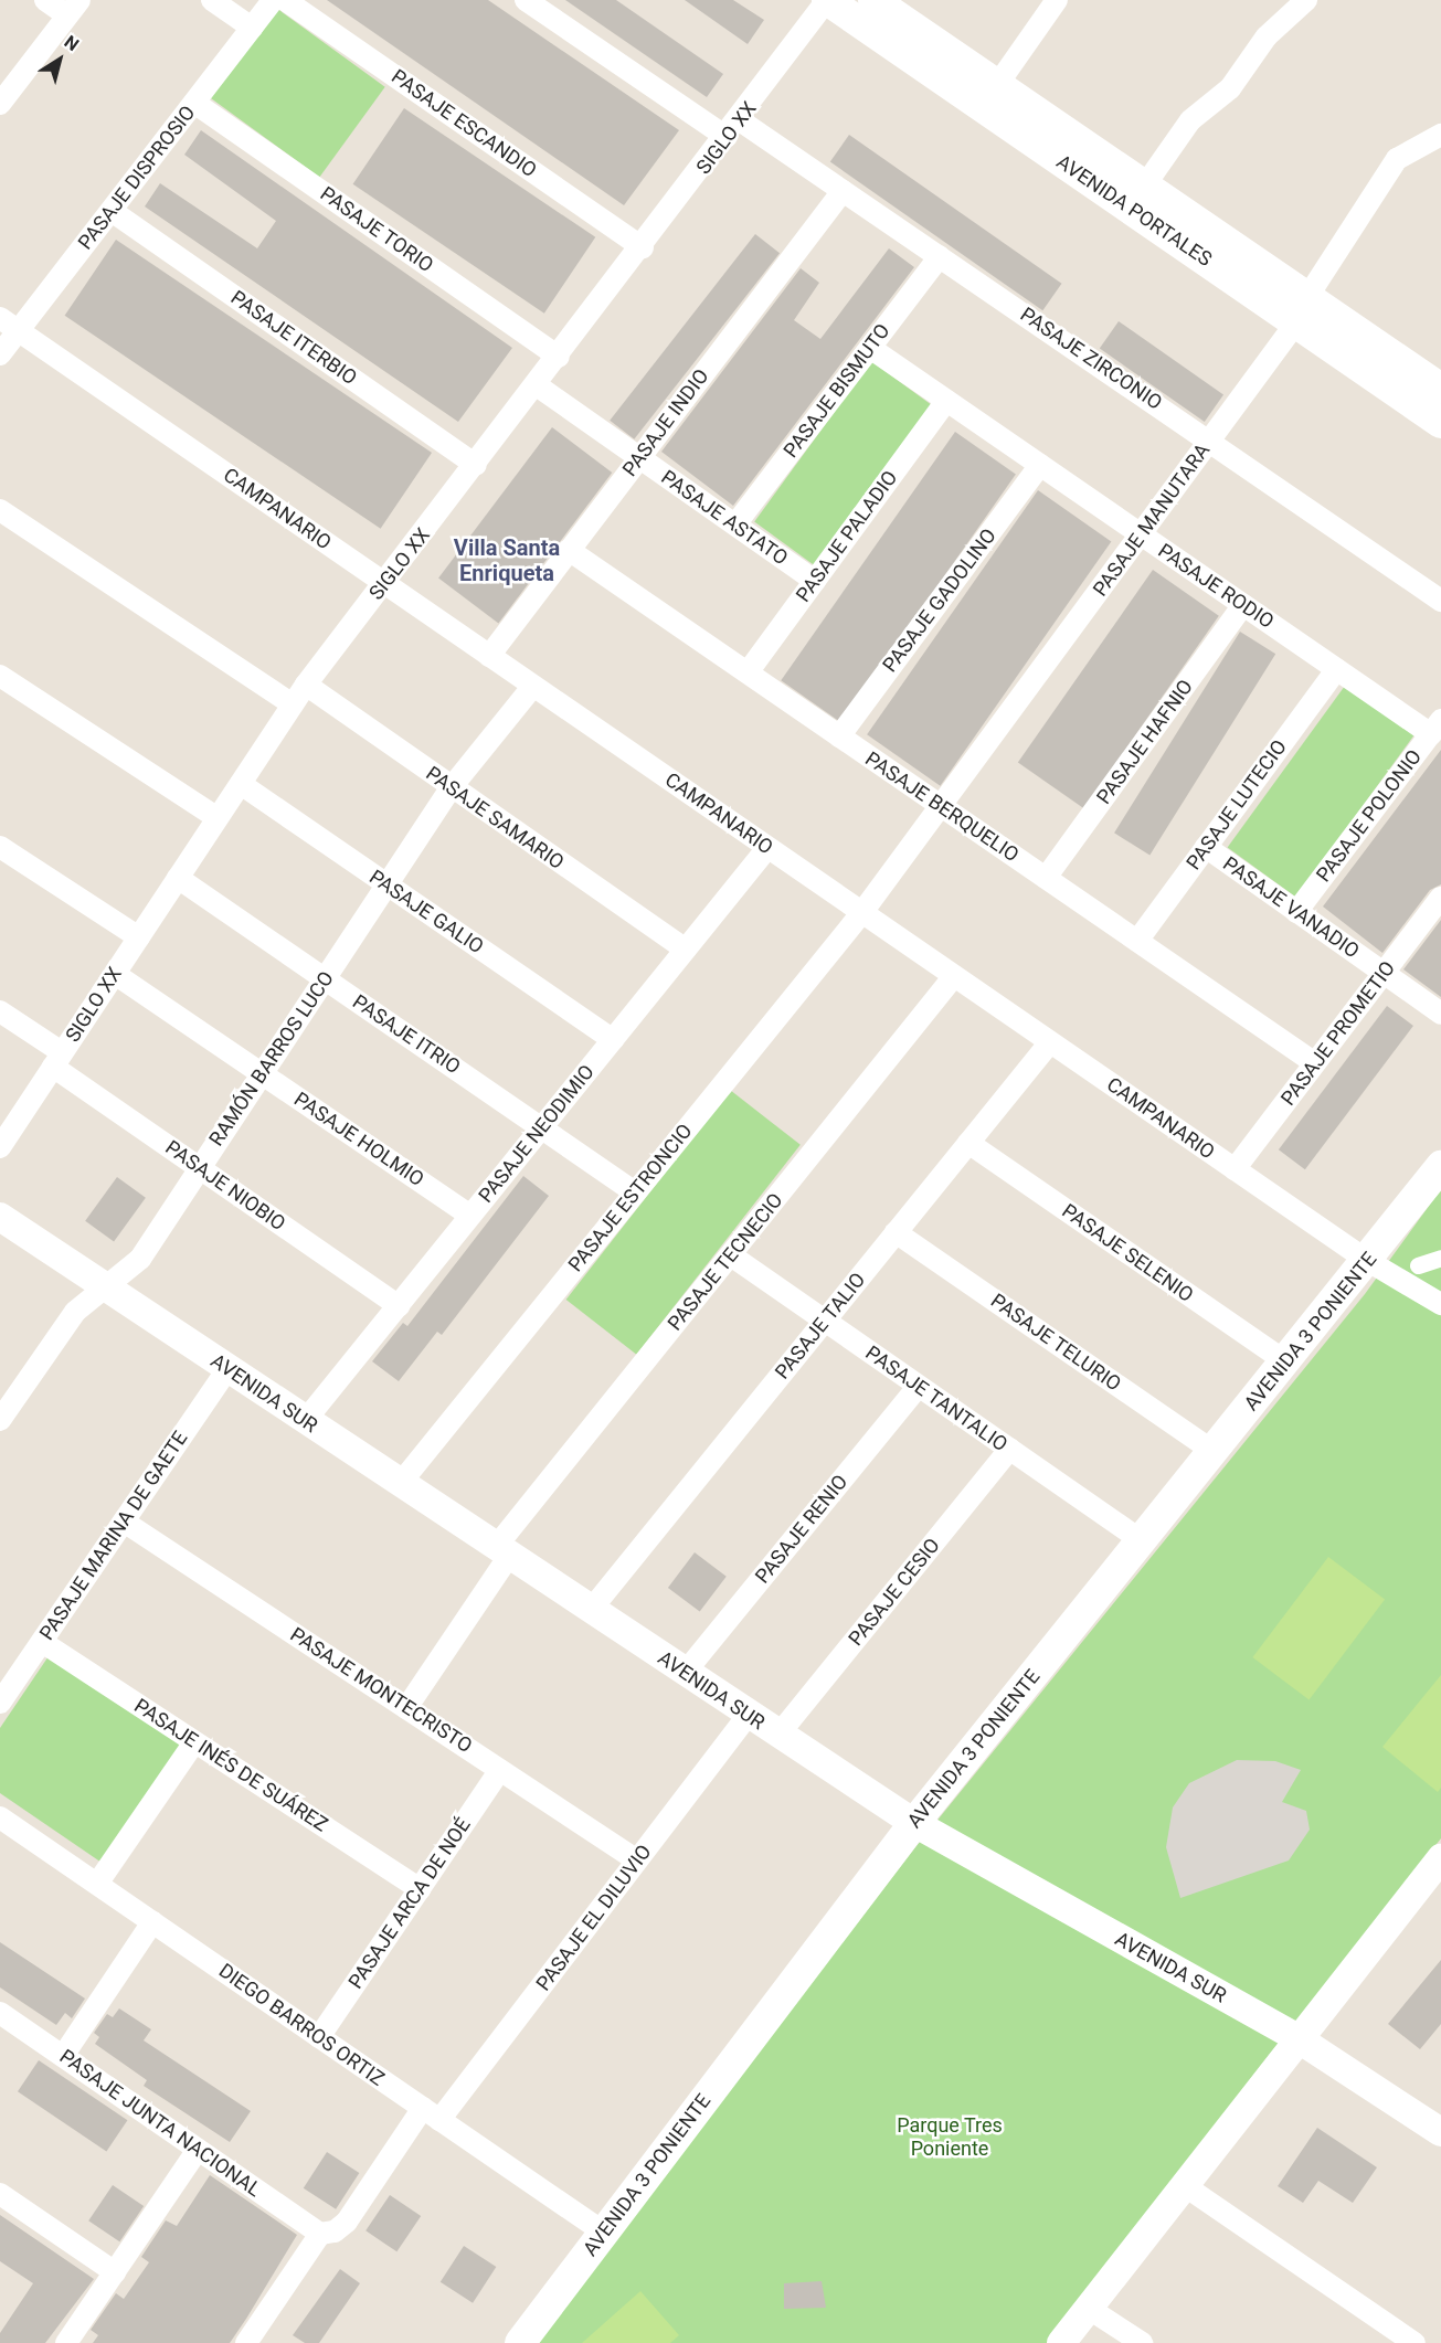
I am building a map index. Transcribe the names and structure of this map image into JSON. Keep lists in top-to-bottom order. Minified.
{"streets":{"main road":["AVENIDA PORTALES","AVENIDA 3 PONIENTE"],"street":["PASAJE ESCANDIO","SIGLO XX","PASAJE DISPROSIO","PASAJE TORIO","PASAJE ITERBIO","PASAJE ZIRCONIO","PASAJE BISMUTO","PASAJE INDIO","CAMPANARIO","PASAJE ASTATO","PASAJE MANUTARA","PASAJE PALADIO","PASAJE RODIO","PASAJE GADOLINO","PASAJE HAFNIO","PASAJE LUTECIO","PASAJE BERQUELIO","PASAJE POLONIO","PASAJE SAMARIO","PASAJE VANADIO","PASAJE GALIO","PASAJE PROMETIO","PASAJE ITRIO","RAMÓN BARROS LUCO","PASAJE NEODIMIO","PASAJE HOLMIO","PASAJE NIOBIO","PASAJE ESTRONCIO","PASAJE SELENIO","PASAJE TECNECIO","PASAJE TALIO","PASAJE TELURIO","AVENIDA SUR","PASAJE TANTALIO","PASAJE RENIO","PASAJE MARINA DE GAETE","PASAJE CESIO","PASAJE MONTECRISTO","PASAJE INÉS DE SUÁREZ","PASAJE ARCA DE NOÉ","PASAJE EL DILUVIO","DIEGO BARROS ORTIZ","PASAJE JUNTA NACIONAL"]},"crossings":[["PASAJE ESCANDIO","SIGLO XX"],["SIGLO XX","AVENIDA PORTALES"],["SIGLO XX","PASAJE TORIO"],["SIGLO XX","PASAJE ITERBIO"],["SIGLO XX","PASAJE ZIRCONIO"],["SIGLO XX","CAMPANARIO"],["SIGLO XX","PASAJE ASTATO"],["SIGLO XX","PASAJE SAMARIO"],["SIGLO XX","PASAJE GALIO"],["SIGLO XX","PASAJE ITRIO"],["SIGLO XX","PASAJE HOLMIO"],["SIGLO XX","PASAJE NIOBIO"],["PASAJE DISPROSIO","PASAJE TORIO"],["PASAJE DISPROSIO","PASAJE ITERBIO"],["PASAJE DISPROSIO","CAMPANARIO"],["AVENIDA PORTALES","PASAJE MANUTARA"],["PASAJE ZIRCONIO","PASAJE BISMUTO"],["PASAJE ZIRCONIO","PASAJE INDIO"],["PASAJE ZIRCONIO","PASAJE MANUTARA"],["PASAJE BISMUTO","PASAJE ASTATO"],["PASAJE BISMUTO","PASAJE RODIO"],["PASAJE INDIO","CAMPANARIO"],["PASAJE INDIO","PASAJE ASTATO"],["PASAJE INDIO","PASAJE BERQUELIO"],["CAMPANARIO","PASAJE MANUTARA"],["CAMPANARIO","PASAJE PROMETIO"],["CAMPANARIO","RAMÓN BARROS LUCO"],["CAMPANARIO","PASAJE NEODIMIO"],["CAMPANARIO","PASAJE ESTRONCIO"],["CAMPANARIO","PASAJE TECNECIO"],["CAMPANARIO","PASAJE TALIO"],["CAMPANARIO","AVENIDA 3 PONIENTE"],["PASAJE ASTATO","PASAJE PALADIO"],["PASAJE MANUTARA","PASAJE RODIO"],["PASAJE MANUTARA","PASAJE BERQUELIO"],["PASAJE MANUTARA","PASAJE ESTRONCIO"],["PASAJE PALADIO","PASAJE RODIO"],["PASAJE PALADIO","PASAJE BERQUELIO"],["PASAJE RODIO","PASAJE GADOLINO"],["PASAJE RODIO","PASAJE HAFNIO"],["PASAJE RODIO","PASAJE LUTECIO"],["PASAJE RODIO","PASAJE POLONIO"],["PASAJE GADOLINO","PASAJE BERQUELIO"],["PASAJE HAFNIO","PASAJE BERQUELIO"],["PASAJE LUTECIO","PASAJE BERQUELIO"],["PASAJE LUTECIO","PASAJE VANADIO"],["PASAJE BERQUELIO","PASAJE PROMETIO"],["PASAJE POLONIO","PASAJE VANADIO"],["PASAJE SAMARIO","RAMÓN BARROS LUCO"],["PASAJE SAMARIO","PASAJE NEODIMIO"],["PASAJE VANADIO","PASAJE PROMETIO"],["PASAJE GALIO","RAMÓN BARROS LUCO"],["PASAJE GALIO","PASAJE NEODIMIO"],["PASAJE ITRIO","RAMÓN BARROS LUCO"],["PASAJE ITRIO","PASAJE NEODIMIO"],["PASAJE ITRIO","PASAJE ESTRONCIO"],["RAMÓN BARROS LUCO","PASAJE HOLMIO"],["RAMÓN BARROS LUCO","PASAJE NIOBIO"],["RAMÓN BARROS LUCO","AVENIDA SUR"],["PASAJE NEODIMIO","PASAJE HOLMIO"],["PASAJE NEODIMIO","PASAJE NIOBIO"],["PASAJE NEODIMIO","AVENIDA SUR"],["PASAJE ESTRONCIO","AVENIDA SUR"],["PASAJE SELENIO","PASAJE TALIO"],["PASAJE SELENIO","AVENIDA 3 PONIENTE"],["PASAJE TECNECIO","AVENIDA SUR"],["PASAJE TECNECIO","PASAJE TANTALIO"],["PASAJE TECNECIO","PASAJE MONTECRISTO"],["PASAJE TALIO","PASAJE TELURIO"],["PASAJE TALIO","AVENIDA SUR"],["PASAJE TALIO","PASAJE TANTALIO"],["AVENIDA 3 PONIENTE","PASAJE TELURIO"],["AVENIDA 3 PONIENTE","AVENIDA SUR"],["AVENIDA 3 PONIENTE","PASAJE TANTALIO"],["AVENIDA 3 PONIENTE","DIEGO BARROS ORTIZ"],["AVENIDA SUR","PASAJE RENIO"],["AVENIDA SUR","PASAJE MARINA DE GAETE"],["AVENIDA SUR","PASAJE CESIO"],["AVENIDA SUR","PASAJE EL DILUVIO"],["PASAJE TANTALIO","PASAJE RENIO"],["PASAJE TANTALIO","PASAJE CESIO"],["PASAJE MARINA DE GAETE","PASAJE MONTECRISTO"],["PASAJE MARINA DE GAETE","PASAJE INÉS DE SUÁREZ"],["PASAJE MONTECRISTO","PASAJE ARCA DE NOÉ"],["PASAJE MONTECRISTO","PASAJE EL DILUVIO"],["PASAJE INÉS DE SUÁREZ","PASAJE ARCA DE NOÉ"],["PASAJE ARCA DE NOÉ","DIEGO BARROS ORTIZ"],["PASAJE EL DILUVIO","DIEGO BARROS ORTIZ"],["PASAJE EL DILUVIO","PASAJE JUNTA NACIONAL"]],"districts":["Villa Santa Enriqueta"],"parks":["Parque Tres Poniente"],"north":"top right"}
